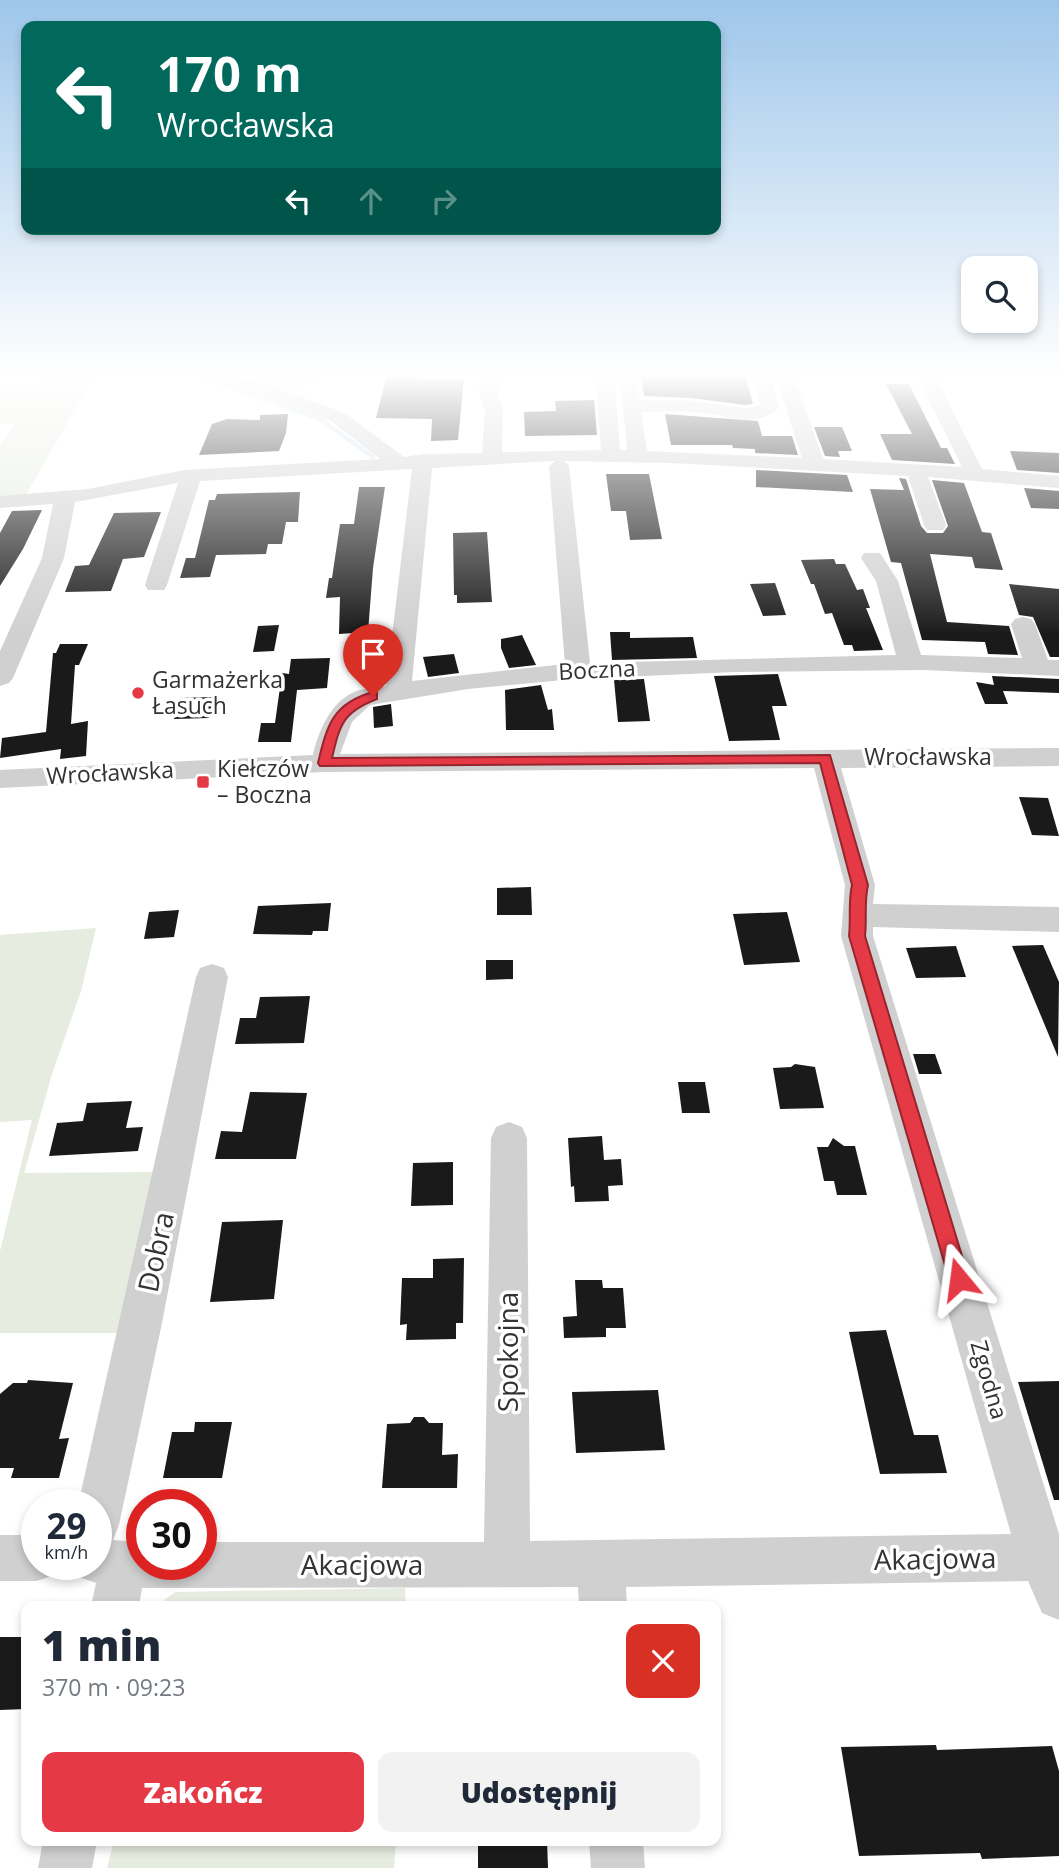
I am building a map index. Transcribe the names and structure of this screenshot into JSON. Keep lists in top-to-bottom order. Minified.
{"streets":{"street":["Boczna","Wrocławska","Dobra","Spokojna","Zgodna","Akacjowa"]},"crossings":[["Boczna","Wrocławska"],["Wrocławska","Zgodna"],["Spokojna","Akacjowa"],["Zgodna","Akacjowa"]],"places":{"other":["Garmażerka Łasuch"],"transit":["Kiełczów – Boczna"]},"page":{"turn":["170 m","Wrocławska"],"speed":"29 km/h","limit":"30","heading":["1 min","370 m · 09:23"],"buttons":["Zakończ","Udostępnij"]}}
